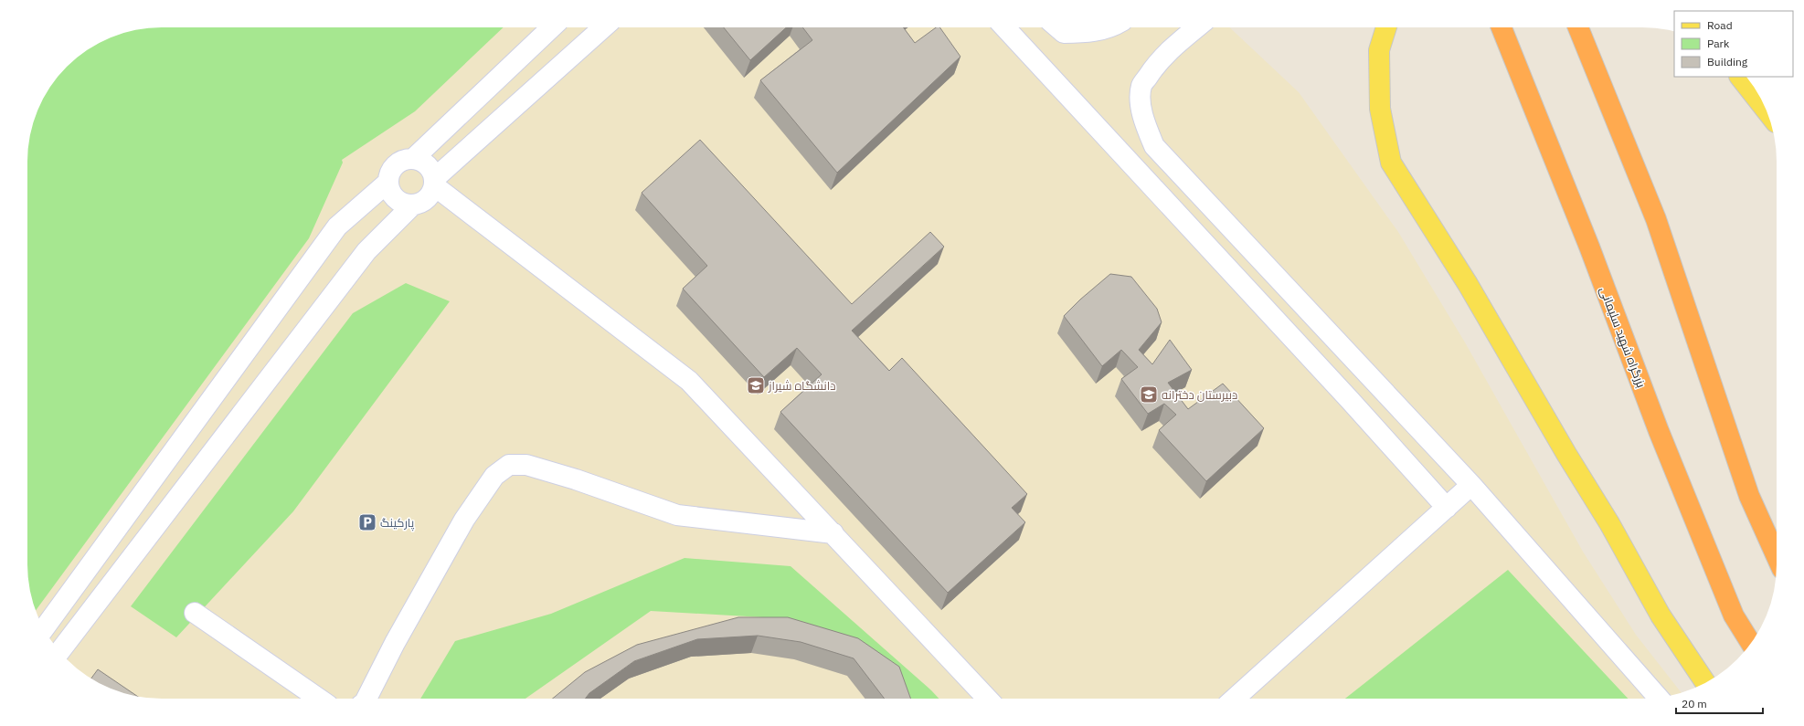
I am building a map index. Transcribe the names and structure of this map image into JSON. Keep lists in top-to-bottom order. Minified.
{"streets":{"highway":["بزرگراه شهید سلیمانی"]},"places":{"school or university":["دانشگاه شیراز","دبیرستان دخترانه"],"parking":["پارکینگ"]},"legend":["Road","Park","Building"],"scale_bar":"20 m"}
